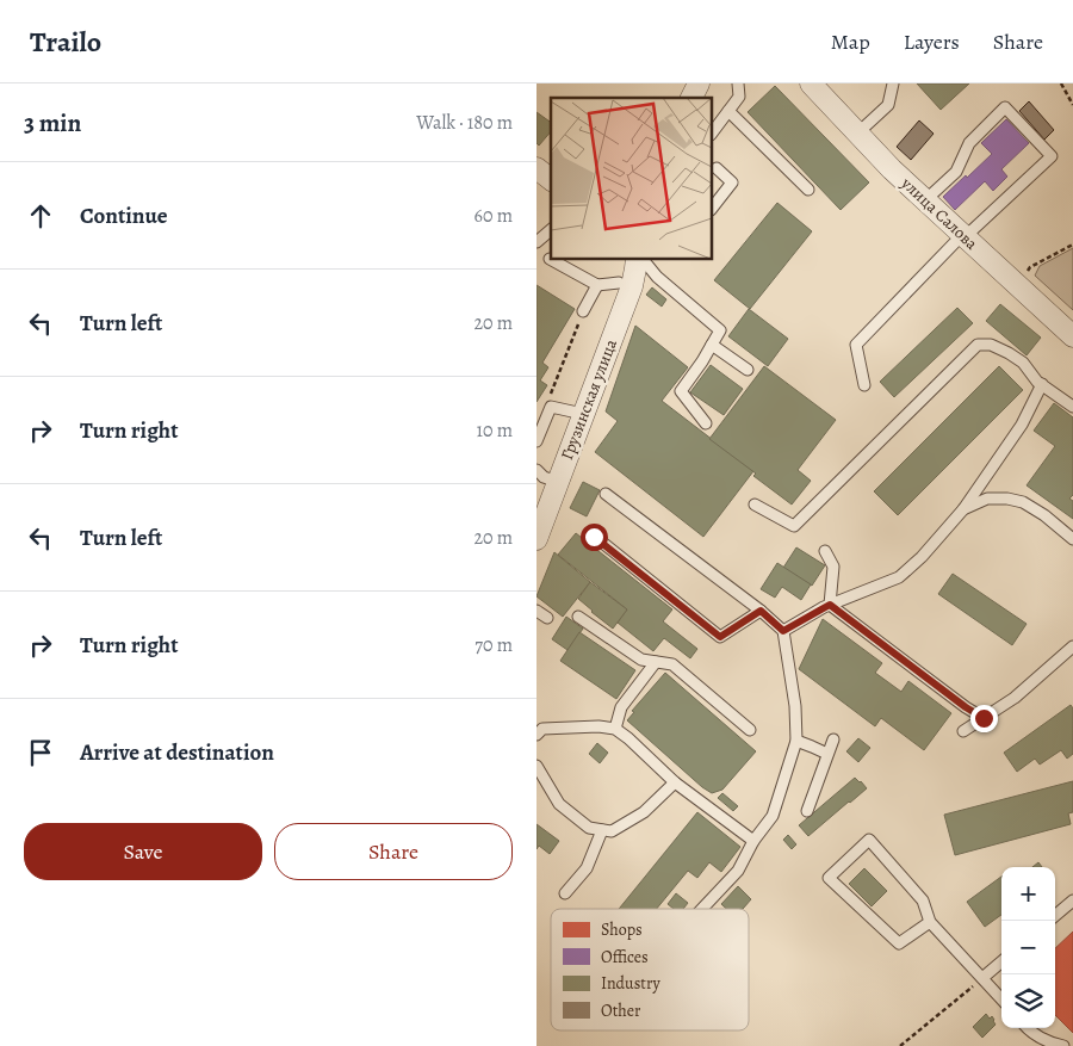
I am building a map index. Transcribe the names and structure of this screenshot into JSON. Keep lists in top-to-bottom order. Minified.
{"streets":{"street":["улица Салова","Грузинская улица"]},"legend":["Shops","Offices","Industry","Other"],"page":{"header":"Trailo","nav":["Map","Layers","Share"],"heading":["3 min","Walk · 180 m"],"list":[["Continue","60 m"],["Turn left","20 m"],["Turn right","10 m"],["Turn left","20 m"],["Turn right","70 m"],"Arrive at destination"],"buttons":["Save","Share"],"map_buttons":["+","−"]}}
